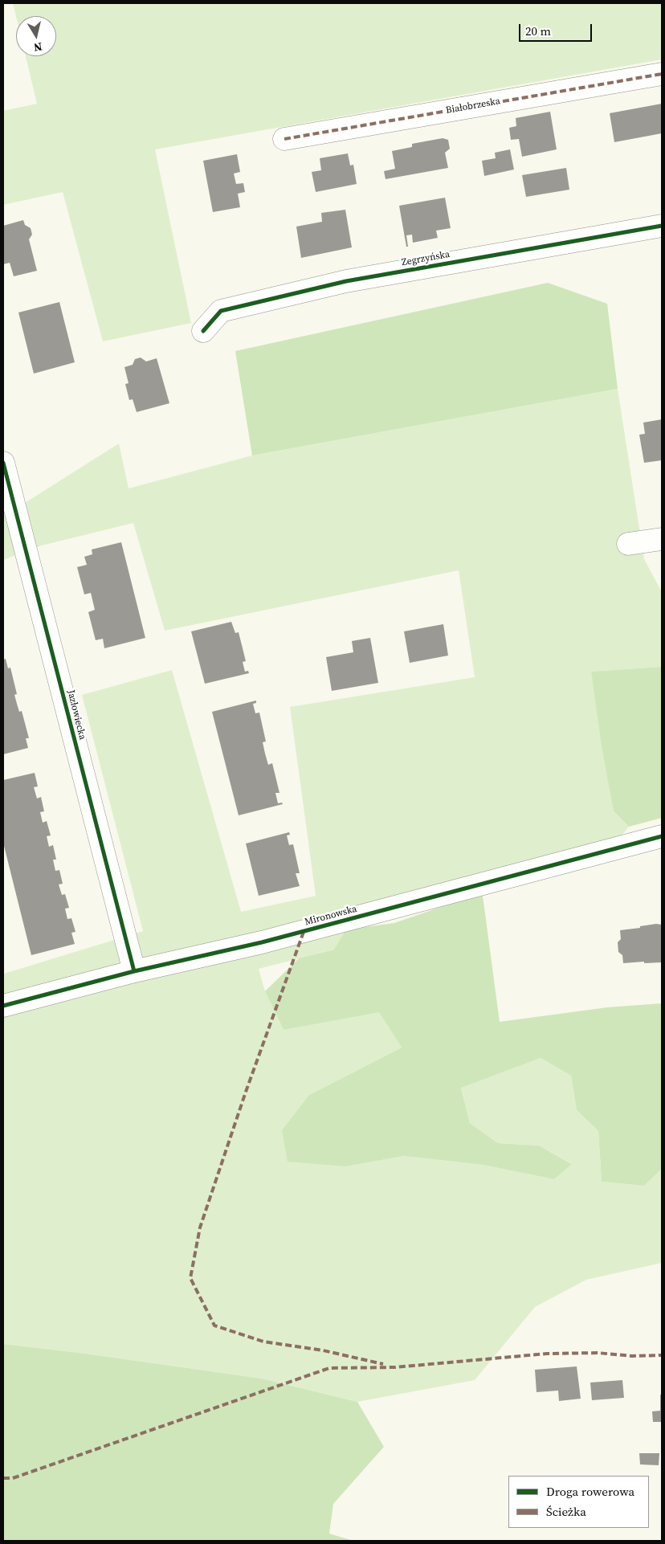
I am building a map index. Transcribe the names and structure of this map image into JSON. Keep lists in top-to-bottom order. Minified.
{"streets":{"street":["Białobrzeska","Zegrzyńska","Jazłowiecka","Mironowska"]},"crossings":[["Jazłowiecka","Mironowska"]],"legend":["Droga rowerowa","Ścieżka"],"scale_bar":"20 m","north":"bottom"}
